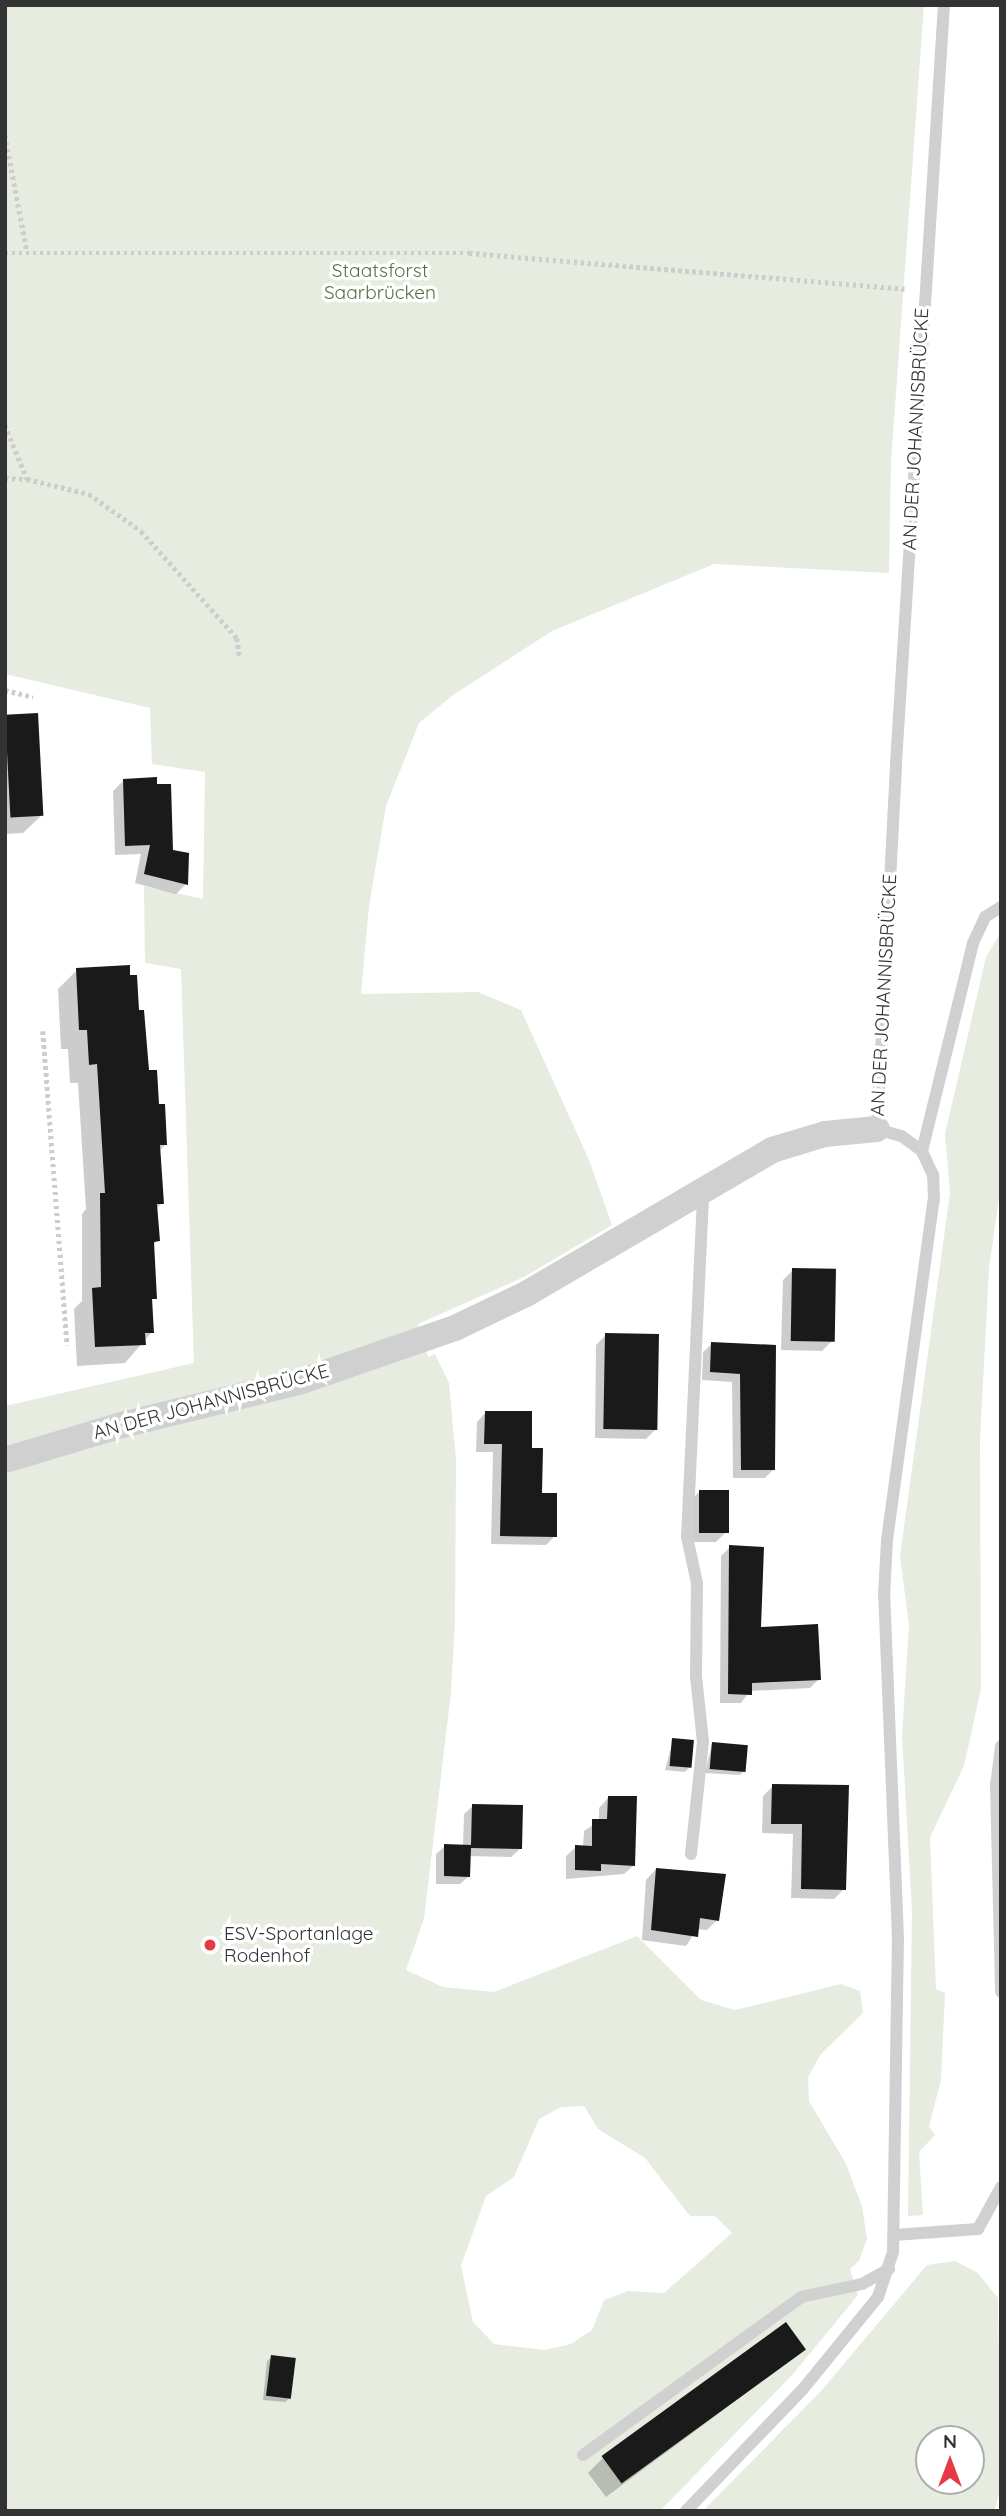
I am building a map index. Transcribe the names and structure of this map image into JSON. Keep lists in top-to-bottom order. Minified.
{"streets":{"street":["AN DER JOHANNISBRÜCKE"]},"parks":["Staatsforst Saarbrücken"],"places":["ESV-Sportanlage Rodenhof"],"north":"top"}
